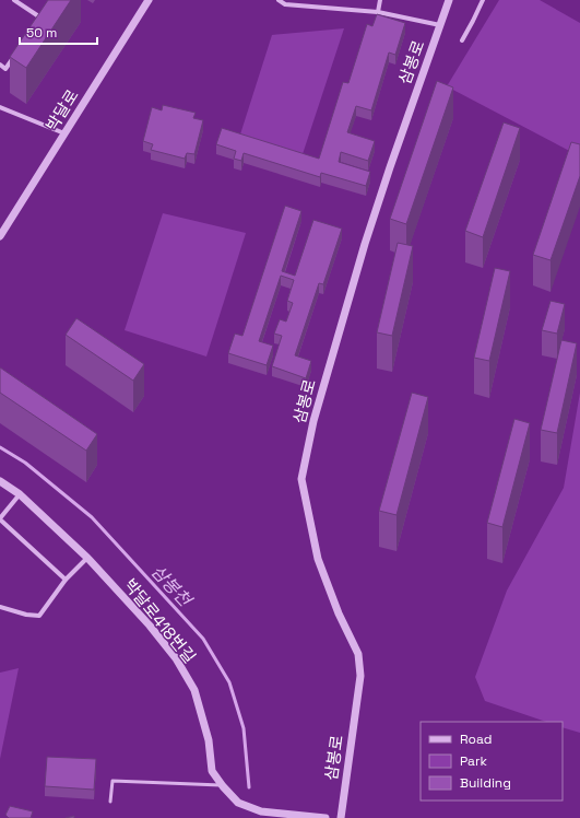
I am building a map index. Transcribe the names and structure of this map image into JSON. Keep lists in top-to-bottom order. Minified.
{"streets":{"street":["삼봉로","박달로","박달로418번길"]},"water":["삼봉천"],"legend":["Road","Park","Building"],"scale_bar":"50 m"}
